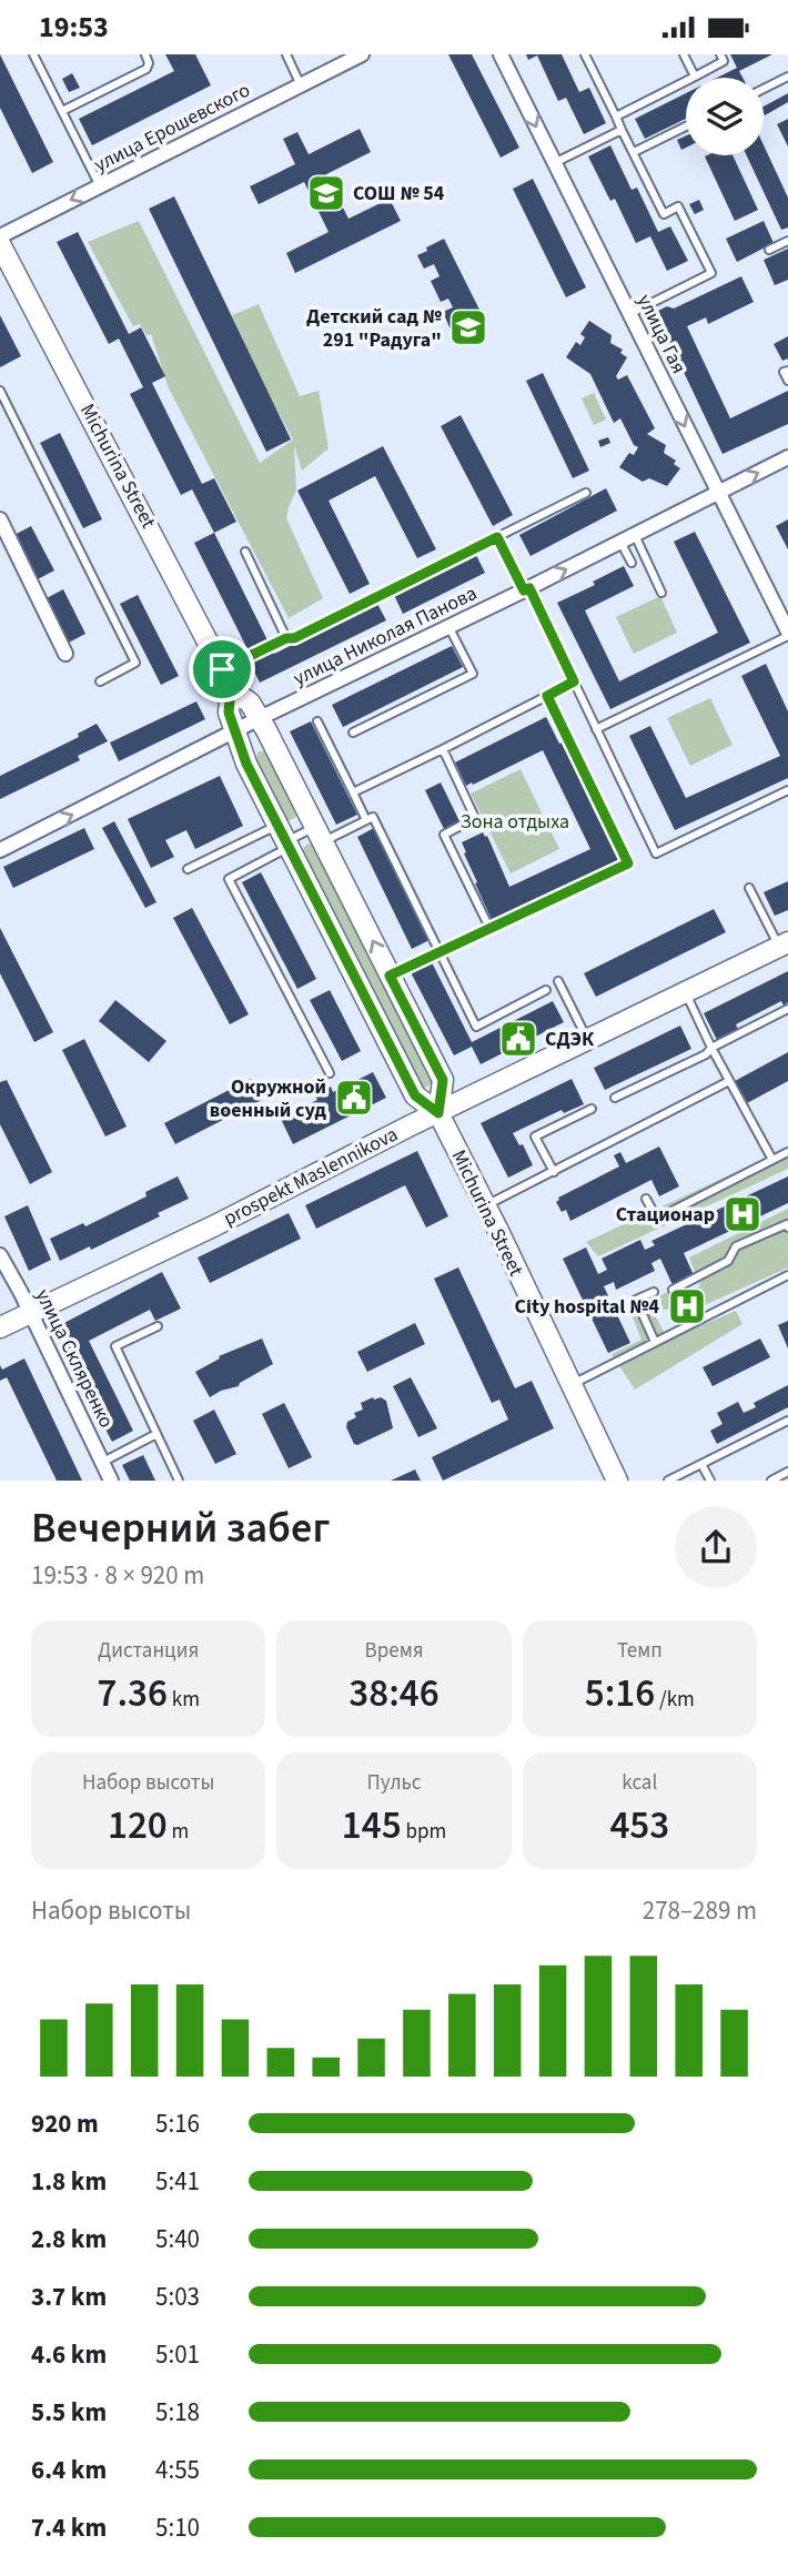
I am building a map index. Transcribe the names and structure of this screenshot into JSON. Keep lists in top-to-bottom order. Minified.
{"streets":{"main road":["Michurina Street","prospekt Maslennikova"],"street":["улица Ерошевского","улица Гая","улица Николая Панова","улица Скляренко"]},"crossings":[["улица Гая","улица Николая Панова"],["Michurina Street","улица Николая Панова"],["Michurina Street","prospekt Maslennikova"],["prospekt Maslennikova","улица Скляренко"]],"one_way":["улица Гая","улица Николая Панова"],"parks":["Зона отдыха"],"places":{"school or university":["СОШ № 54","Детский сад № 291 \"Радуга\""],"public building":["СДЭК","Окружной военный суд"],"hospital":["Стационар","City hospital №4"]},"page":{"status":"19:53","heading":["Вечерний забег","19:53 · 8 × 920 m"],"stats":[["Дистанция","7.36 km"],["Время","38:46"],["Темп","5:16 /km"],["Набор высоты","120 m"],["Пульс","145 bpm"],["kcal","453"]],"chart":["Набор высоты","278–289 m"],"list":[{"name":"920 m","note":"5:16"},{"name":"1.8 km","note":"5:41"},{"name":"2.8 km","note":"5:40"},{"name":"3.7 km","note":"5:03"},{"name":"4.6 km","note":"5:01"},{"name":"5.5 km","note":"5:18"},{"name":"6.4 km","note":"4:55"},{"name":"7.4 km","note":"5:10"}]}}
